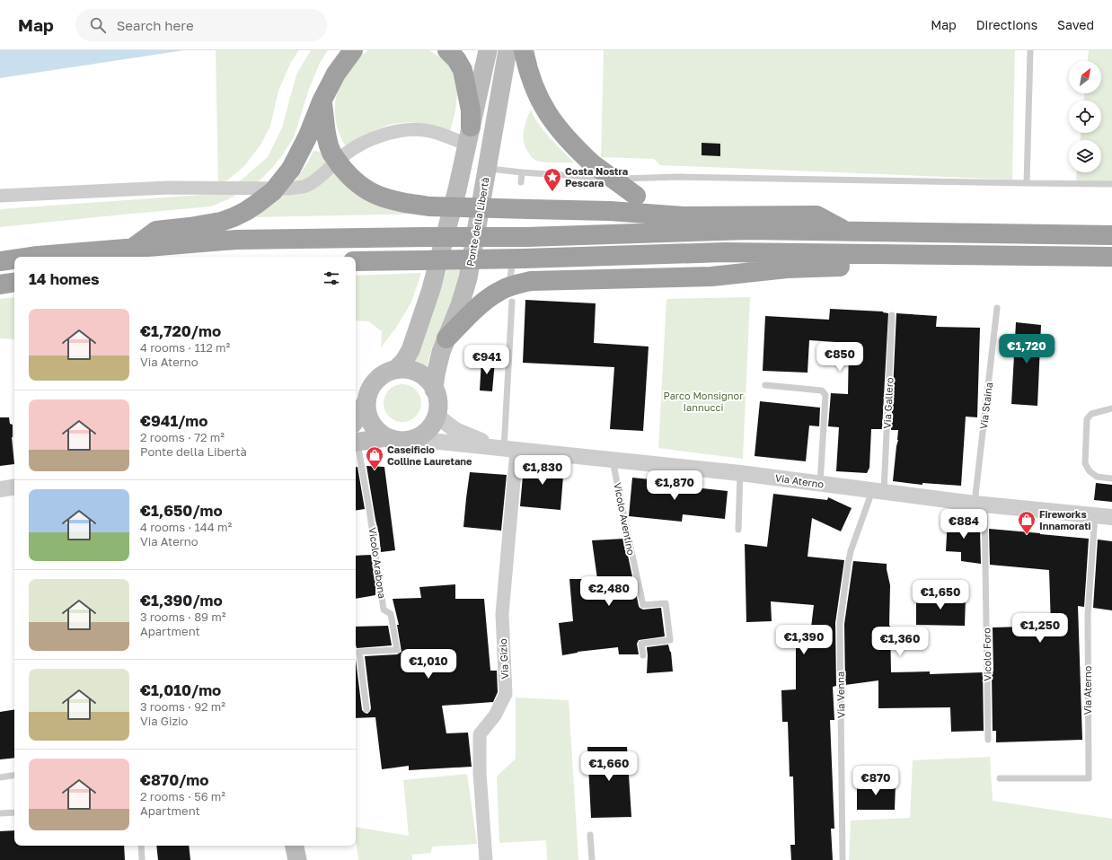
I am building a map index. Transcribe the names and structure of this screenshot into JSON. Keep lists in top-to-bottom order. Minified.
{"streets":{"main road":["Ponte della Libertà"],"street":["Via Aterno","Via Gizio"],"lane":["Via Gallero","Via Staina","Vicolo Aventino","Vicolo Arabona","Vicolo Foro","Via Venna"]},"crossings":[["Ponte della Libertà","Via Aterno"],["Via Gallero","Via Aterno"],["Via Gallero","Via Venna"],["Via Staina","Via Aterno"],["Via Staina","Vicolo Foro"],["Via Aterno","Vicolo Aventino"],["Via Aterno","Vicolo Foro"],["Via Aterno","Via Gizio"],["Via Aterno","Via Venna"]],"parks":["Parco Monsignor Iannucci"],"places":{"place":["Costa Nostra Pescara"],"shop":["Caseificio Colline Lauretane","Fireworks Innamorati"]},"north":"top right","page":{"header":"Map","search":"Search here","nav":["Map","Directions","Saved"],"heading":"14 homes","list":[{"name":"€1,720/mo","note":"4 rooms · 112 m² · Via Aterno"},{"name":"€941/mo","note":"2 rooms · 72 m² · Ponte della Libertà"},{"name":"€1,650/mo","note":"4 rooms · 144 m² · Via Aterno"},{"name":"€1,390/mo","note":"3 rooms · 89 m² · Apartment"},{"name":"€1,010/mo","note":"3 rooms · 92 m² · Via Gizio"},{"name":"€870/mo","note":"2 rooms · 56 m² · Apartment"}],"price":["€1,720","€850","€941","€1,830","€1,870","€884","€2,480","€1,650","€1,250","€1,390","€1,360","€1,010","€1,660","€870"]}}
